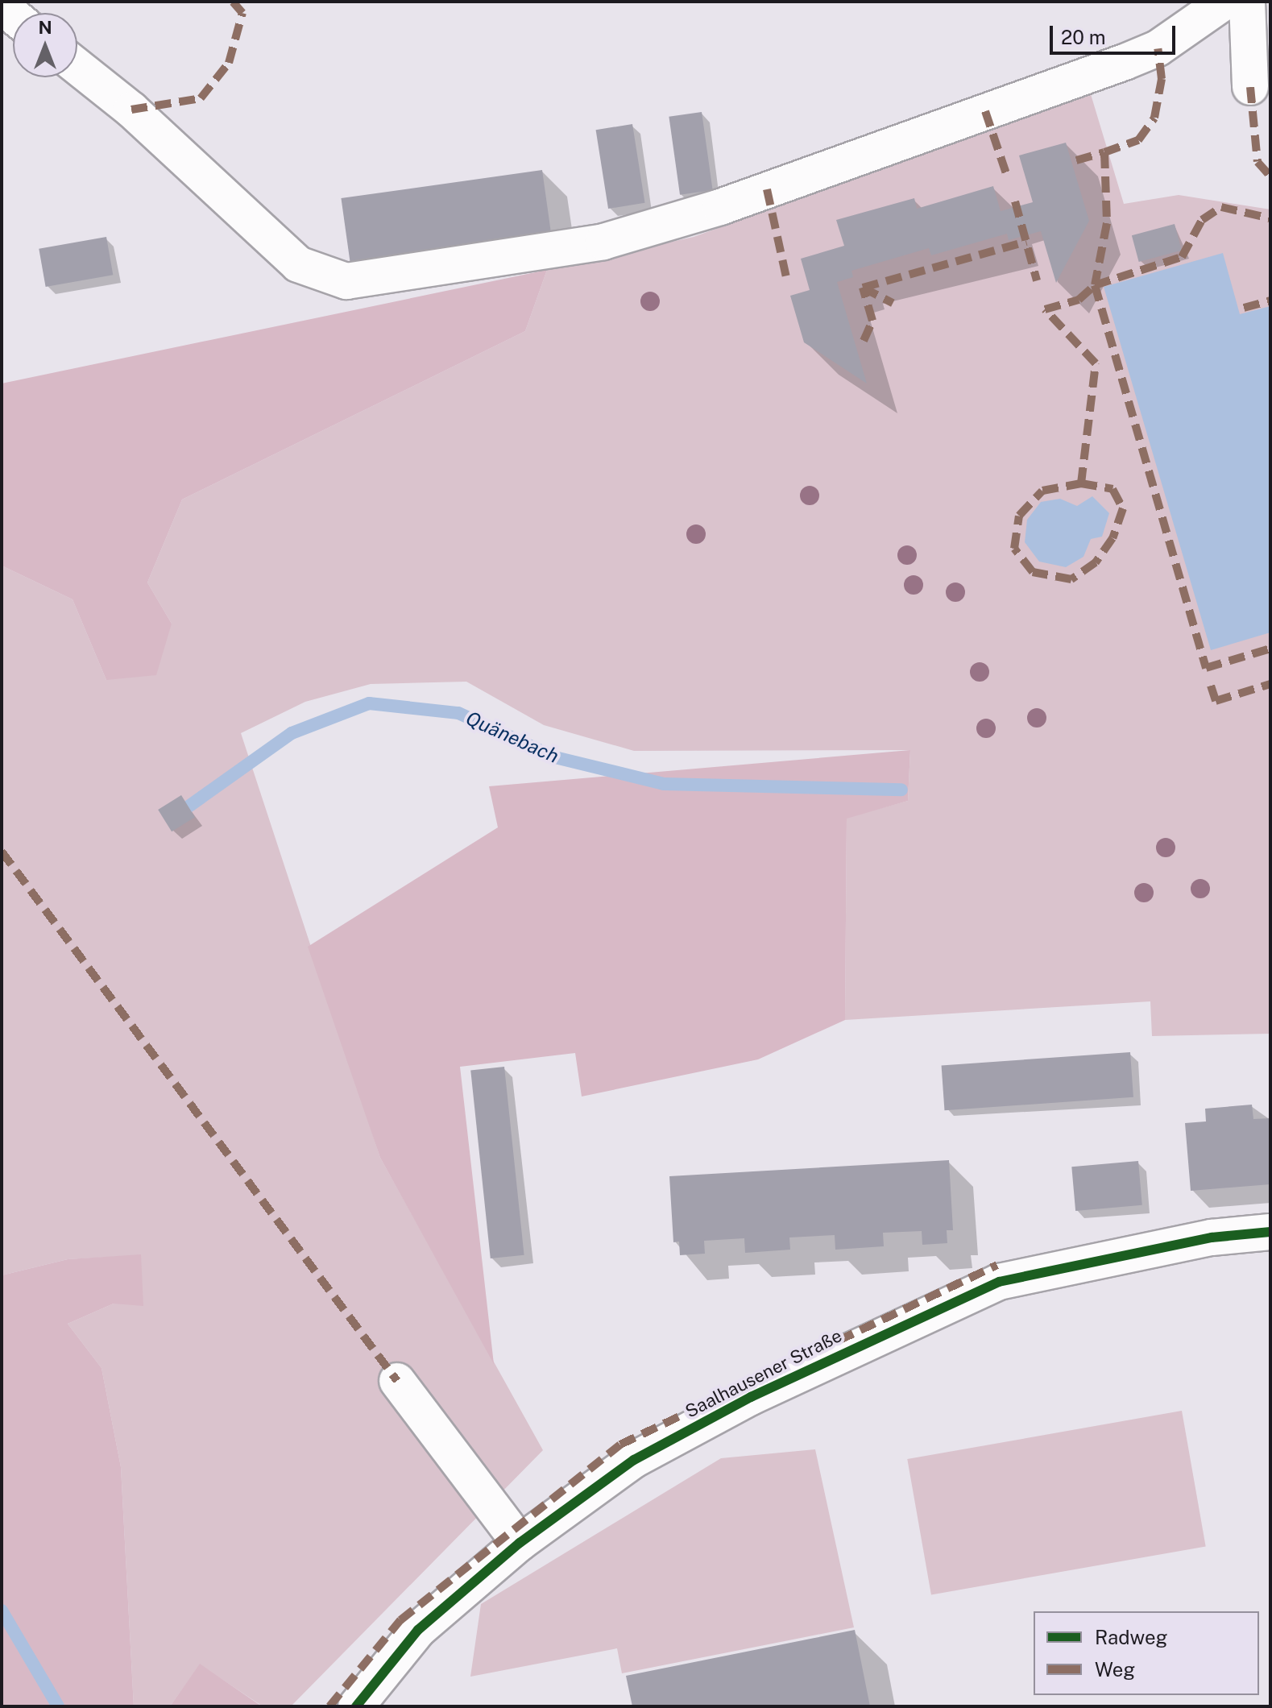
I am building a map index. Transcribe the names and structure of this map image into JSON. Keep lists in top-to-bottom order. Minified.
{"streets":{"street":["Saalhausener Straße"]},"water":["Quänebach"],"legend":["Radweg","Weg"],"scale_bar":"20 m","north":"top"}
